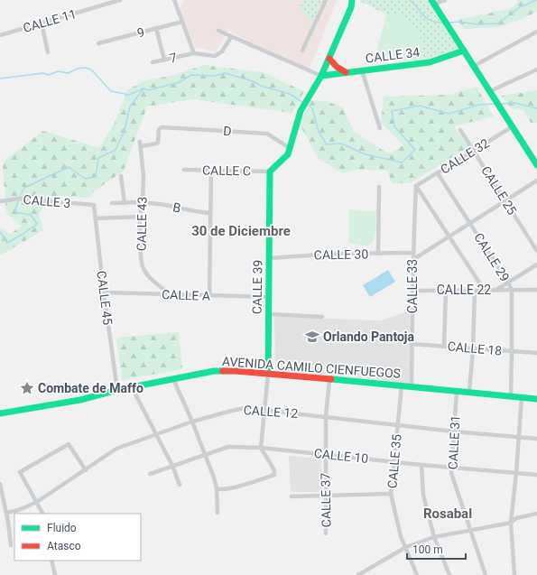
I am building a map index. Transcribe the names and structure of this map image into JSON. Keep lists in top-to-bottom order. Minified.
{"streets":{"main road":["CALLE 34","CALLE 39","AVENIDA CAMILO CIENFUEGOS"],"street":["CALLE 11","9","7","D","CALLE 32","CALLE C","CALLE 25","CALLE 3","B","CALLE 43","CALLE 30","CALLE 29","CALLE 33","CALLE 22","CALLE A","CALLE 45","CALLE 18","CALLE 12","CALLE 31","CALLE 10","CALLE 35","CALLE 37"]},"crossings":[["D","CALLE 43"],["CALLE 32","CALLE 25"],["CALLE 32","CALLE 29"],["CALLE 32","CALLE 33"],["CALLE C","CALLE 39"],["CALLE 3","CALLE 45"],["B","CALLE 43"],["CALLE 43","CALLE A"],["CALLE 30","CALLE 33"],["CALLE 30","CALLE 39"],["CALLE 29","CALLE 22"],["CALLE 29","CALLE 18"],["CALLE 29","AVENIDA CAMILO CIENFUEGOS"],["CALLE 33","CALLE 22"],["CALLE 33","CALLE 18"],["CALLE 33","AVENIDA CAMILO CIENFUEGOS"],["CALLE 39","CALLE A"],["CALLE 39","AVENIDA CAMILO CIENFUEGOS"],["CALLE 39","CALLE 12"],["CALLE 39","CALLE 10"],["CALLE A","CALLE 45"],["CALLE 45","AVENIDA CAMILO CIENFUEGOS"],["AVENIDA CAMILO CIENFUEGOS","CALLE 31"],["AVENIDA CAMILO CIENFUEGOS","CALLE 35"],["AVENIDA CAMILO CIENFUEGOS","CALLE 37"],["CALLE 12","CALLE 31"],["CALLE 12","CALLE 35"],["CALLE 12","CALLE 37"],["CALLE 31","CALLE 10"],["CALLE 10","CALLE 35"],["CALLE 10","CALLE 37"]],"districts":["30 de Diciembre","Rosabal"],"places":{"school or university":["Orlando Pantoja"],"place":["Combate de Maffo"]},"legend":["Fluido","Atasco"],"scale_bar":"100 m"}
